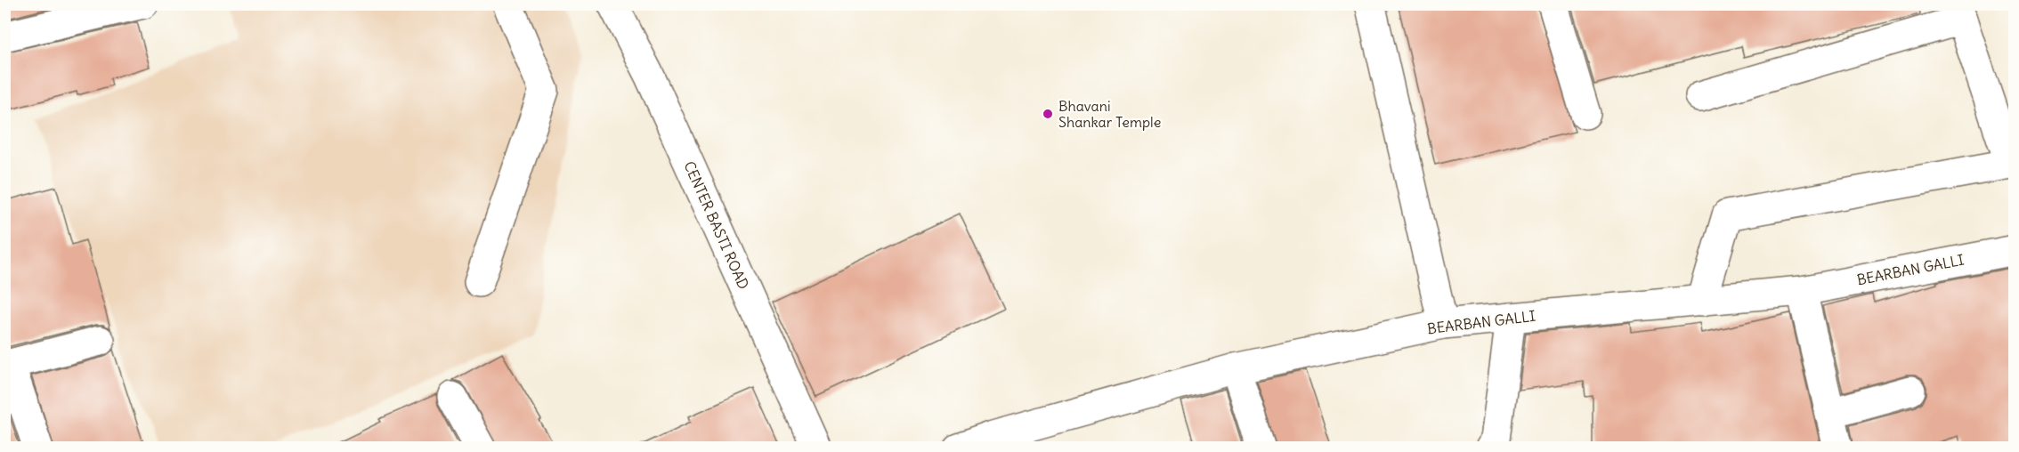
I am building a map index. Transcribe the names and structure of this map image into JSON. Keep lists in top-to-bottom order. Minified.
{"streets":{"street":["CENTER BASTI ROAD","BEARBAN GALLI"]},"places":["Bhavani Shankar Temple"]}
